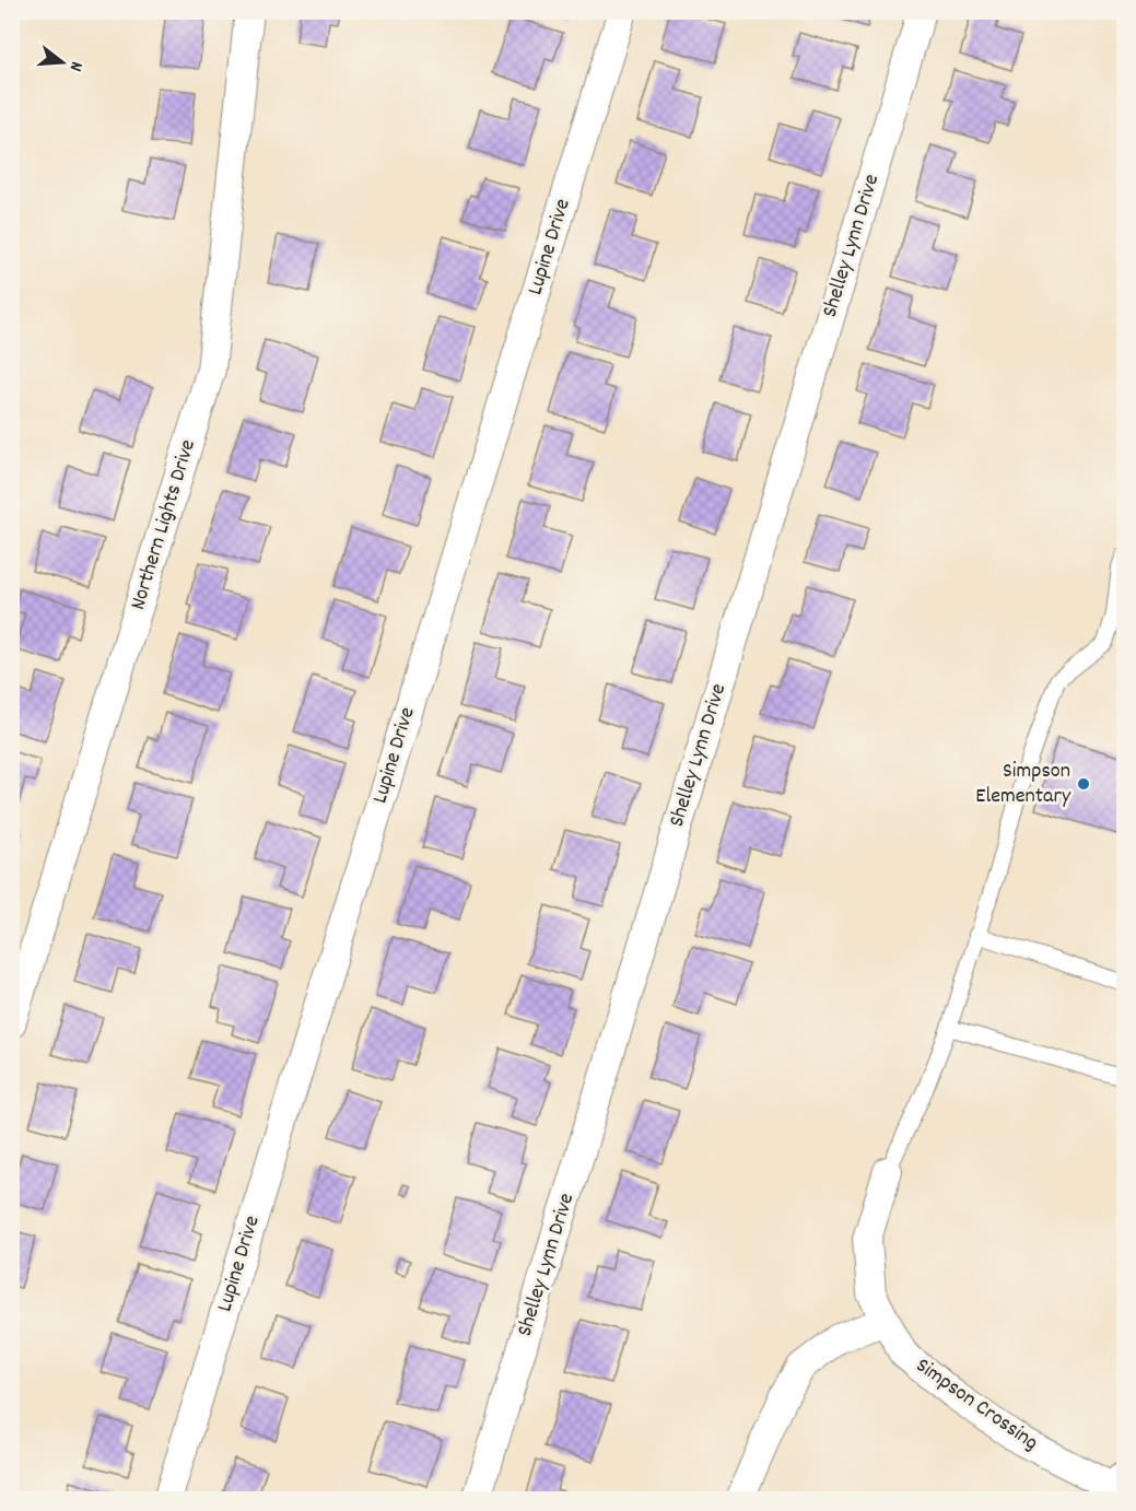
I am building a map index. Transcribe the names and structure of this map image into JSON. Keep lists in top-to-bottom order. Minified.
{"streets":{"street":["Shelley Lynn Drive","Lupine Drive","Northern Lights Drive","Simpson Crossing"]},"places":["Simpson Elementary"],"north":"right"}
